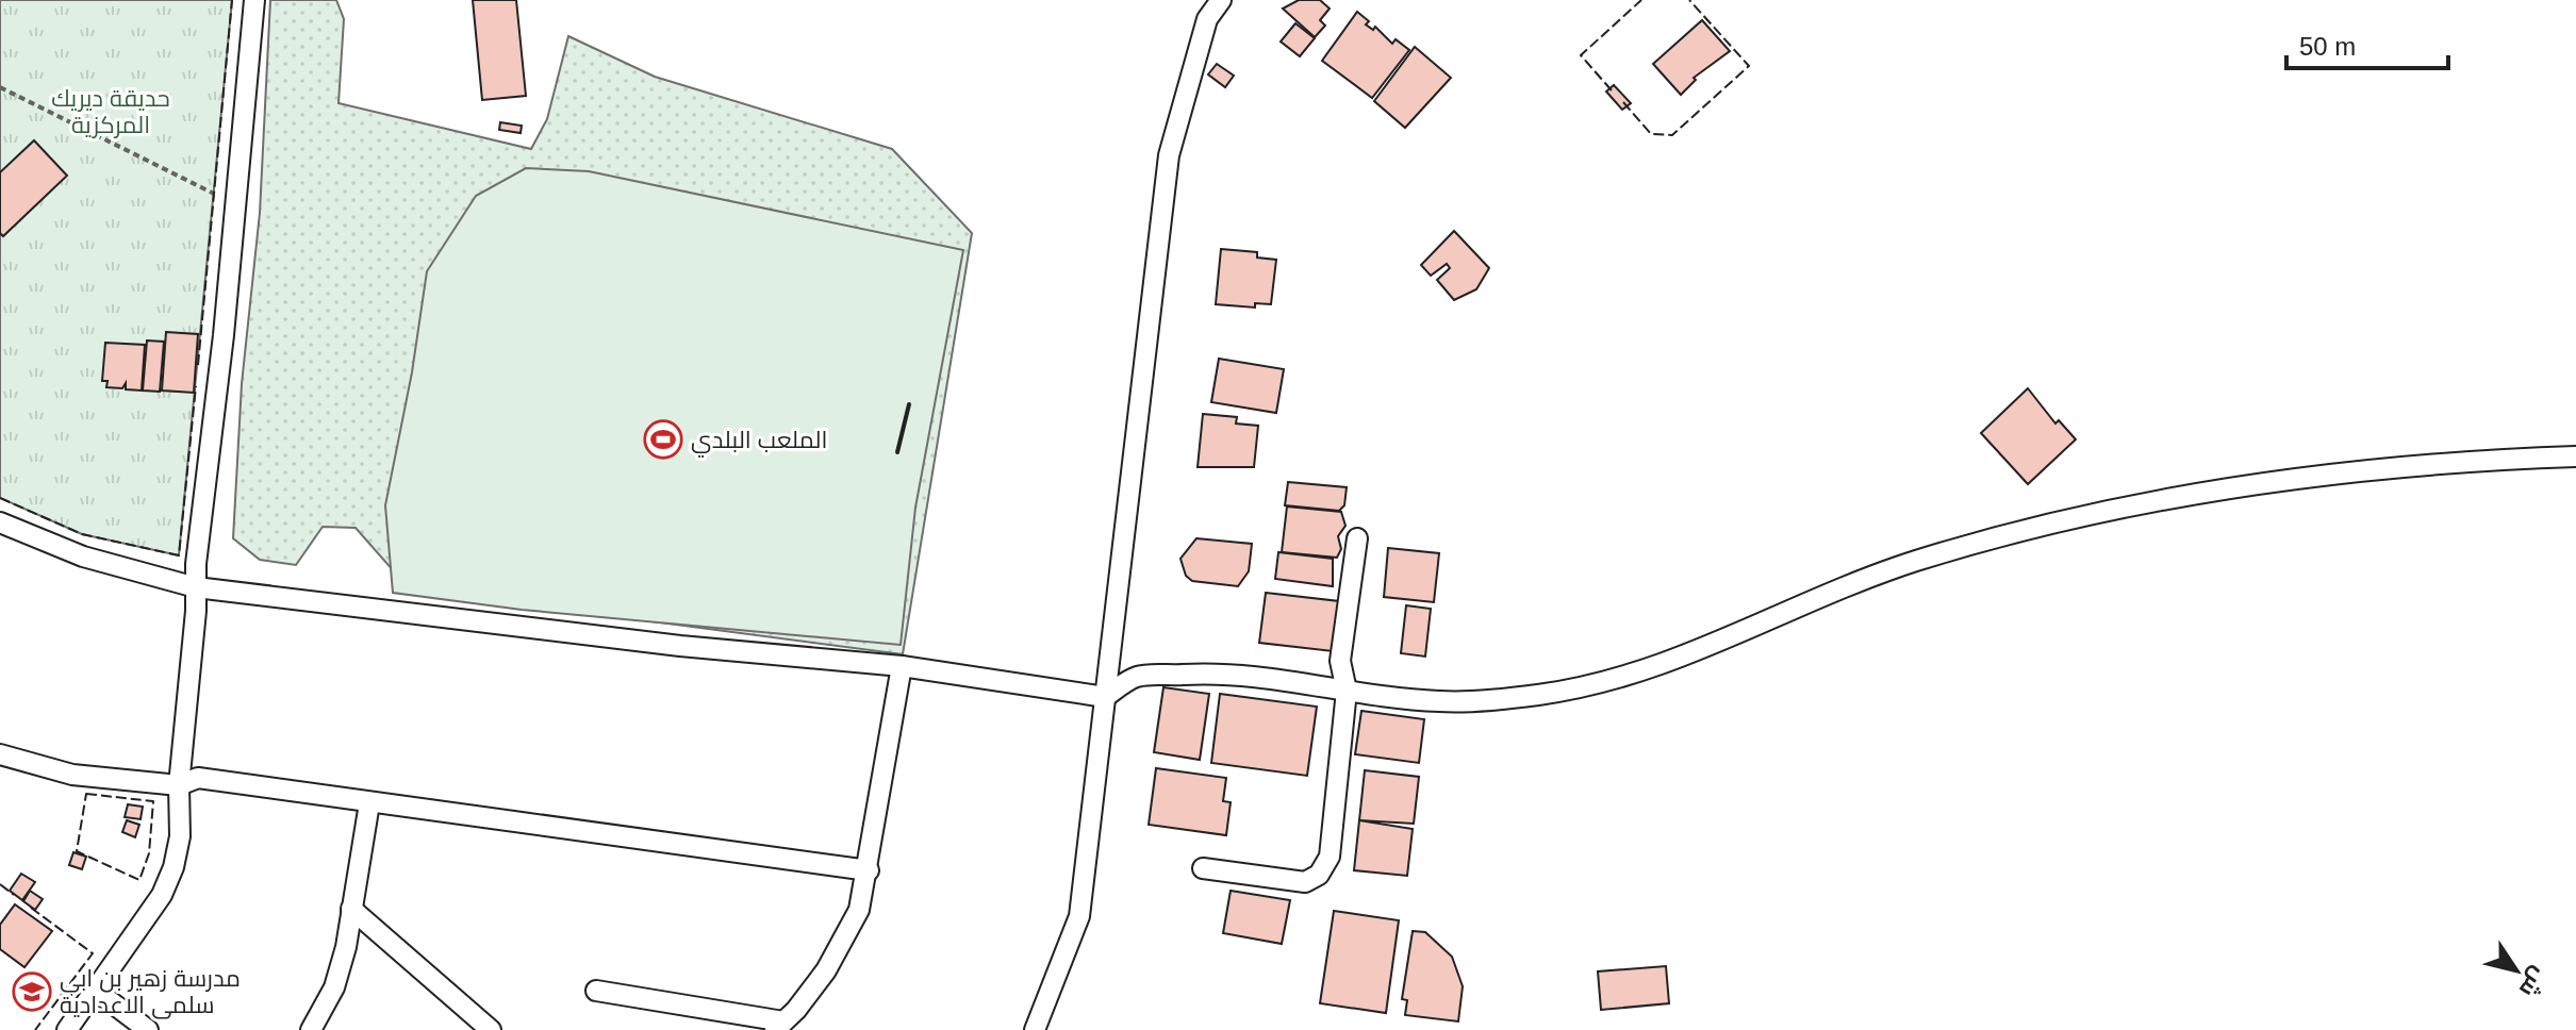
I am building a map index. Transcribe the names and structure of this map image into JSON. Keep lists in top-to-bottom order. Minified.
{"parks":["حديقة ديريك المركزية"],"places":{"sports":["الملعب البلدي"],"school or university":["مدرسة زهير بن ابي سلمى الاعدادية"]},"scale_bar":"50 m","north":"bottom right"}
